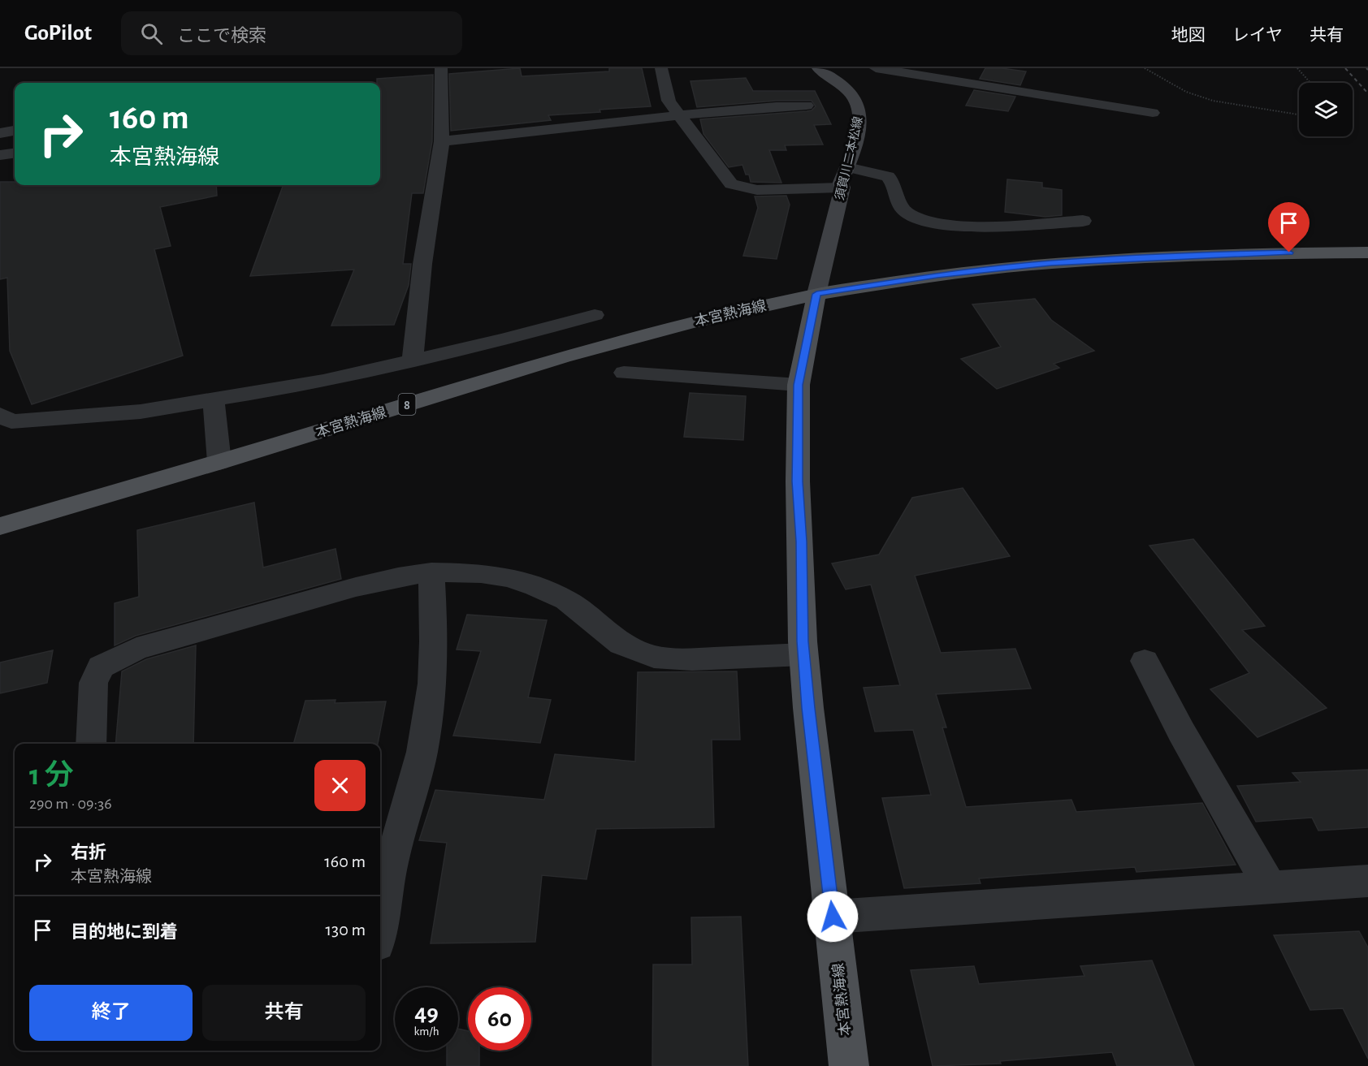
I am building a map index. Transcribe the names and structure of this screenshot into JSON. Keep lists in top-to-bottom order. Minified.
{"streets":{"main road":["須賀川二本松線","本宮熱海線","8"]},"crossings":[["須賀川二本松線","本宮熱海線"]],"page":{"header":"GoPilot","search":"ここで検索","nav":["地図","レイヤ","共有"],"turn":["160 m","本宮熱海線"],"heading":["1 分","290 m · 09:36"],"list":[{"name":"右折","note":"本宮熱海線","value":"160 m"},{"name":"目的地に到着","value":"130 m"}],"buttons":["終了","共有"],"speed":"49 km/h","limit":"60"}}
